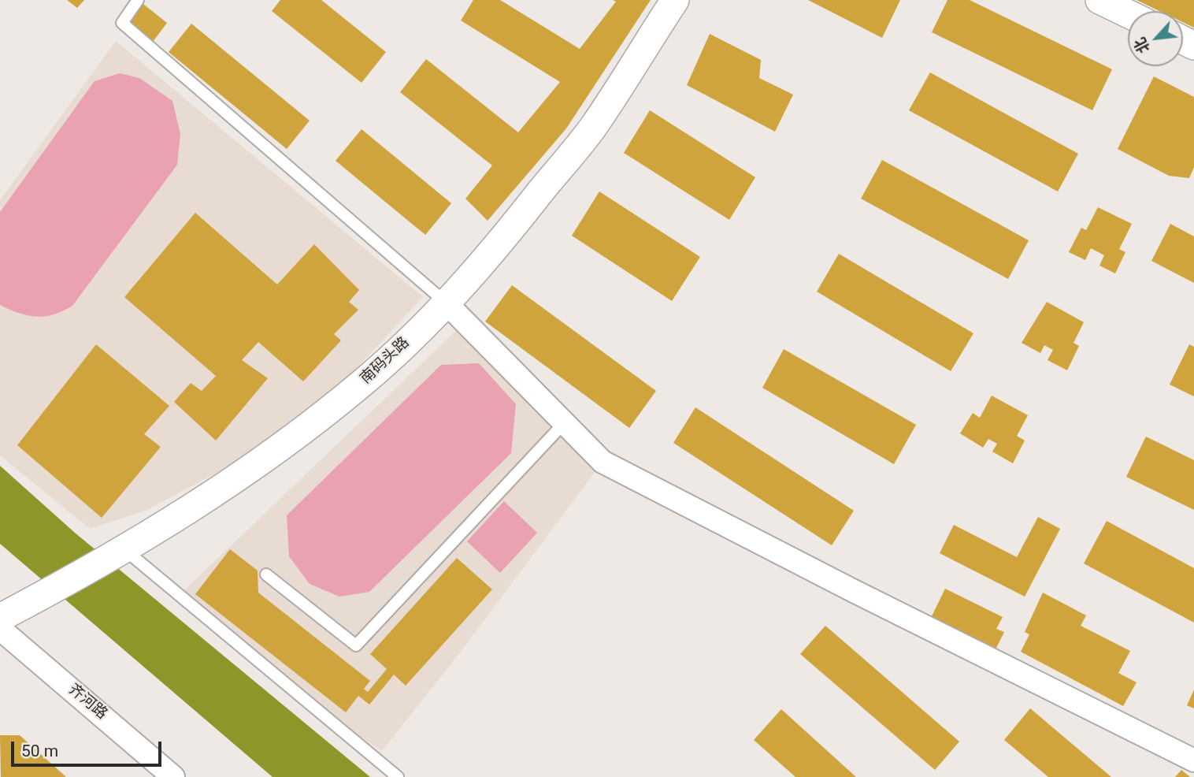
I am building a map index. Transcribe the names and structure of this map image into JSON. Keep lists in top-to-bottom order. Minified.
{"streets":{"street":["南码头路","齐河路"]},"scale_bar":"50 m","north":"bottom left"}
